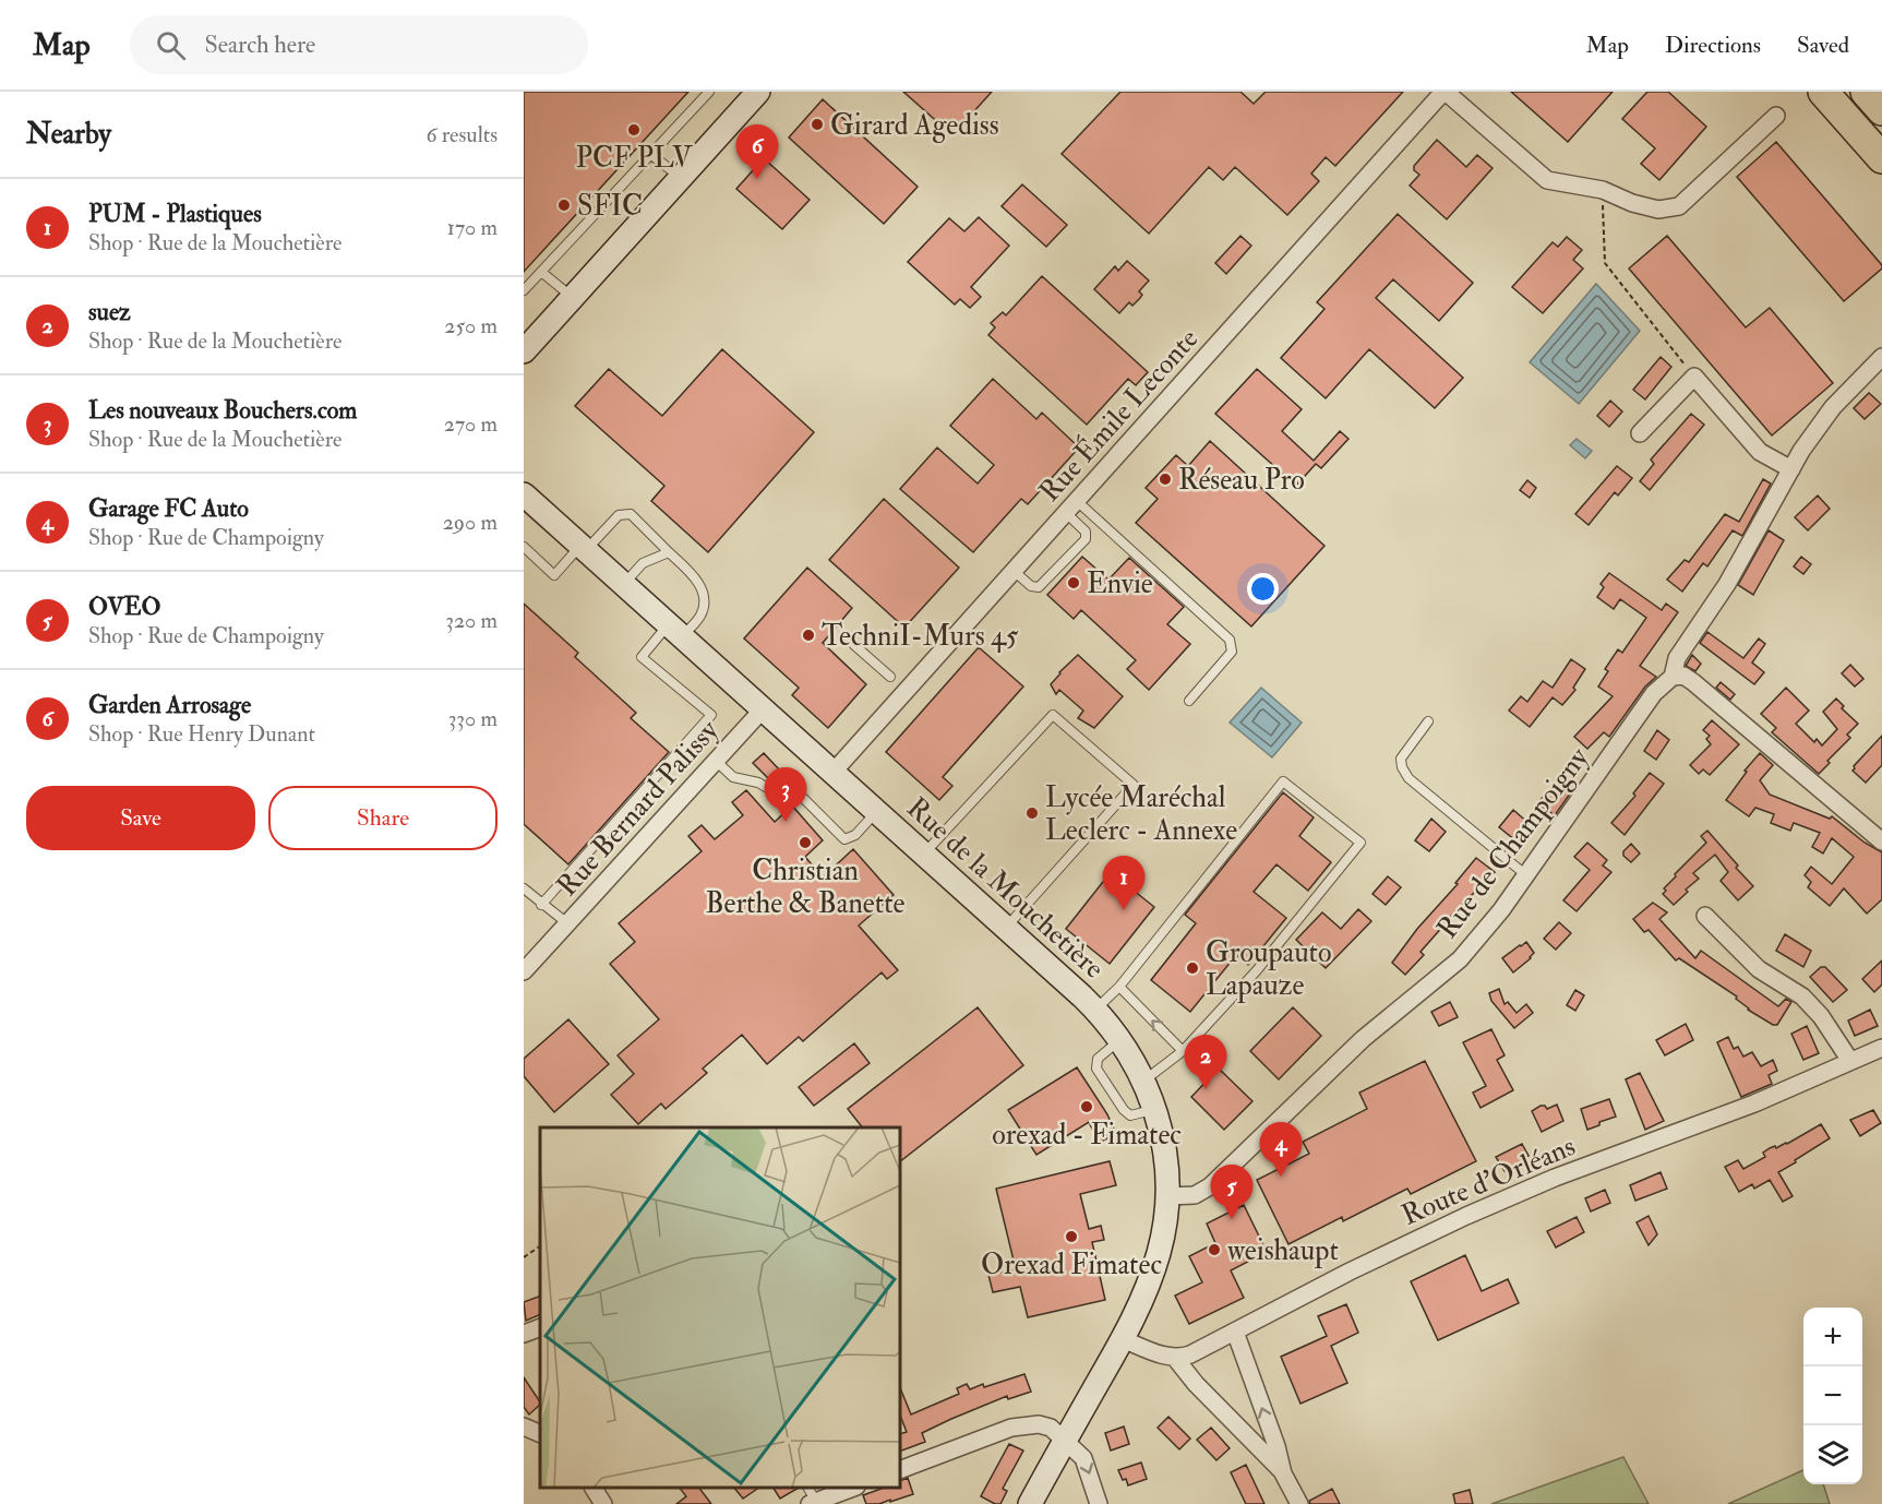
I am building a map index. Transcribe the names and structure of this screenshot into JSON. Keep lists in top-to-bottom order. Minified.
{"streets":{"street":["Rue Émile Leconte","Rue Bernard Palissy","Rue de Champoigny","Rue de la Mouchetière","Route d'Orléans"]},"crossings":[["Rue Émile Leconte","Rue de la Mouchetière"],["Rue Bernard Palissy","Rue de la Mouchetière"],["Rue de Champoigny","Rue de la Mouchetière"]],"places":["Girard Agediss","PCF PLV","SFIC","Réseau Pro","Envie","TechniI-Murs 45","Lycée Maréchal Leclerc - Annexe","Christian Berthe & Banette","Groupauto Lapauze","orexad - Fimatec","Orexad Fimatec","weishaupt"],"page":{"header":"Map","search":"Search here","nav":["Map","Directions","Saved"],"heading":["Nearby","6 results"],"pins":["6","3","1","2","4","5"],"list":[{"mark":"1","name":"PUM - Plastiques","note":"Shop · Rue de la Mouchetière","value":"170 m"},{"mark":"2","name":"suez","note":"Shop · Rue de la Mouchetière","value":"250 m"},{"mark":"3","name":"Les nouveaux Bouchers.com","note":"Shop · Rue de la Mouchetière","value":"270 m"},{"mark":"4","name":"Garage FC Auto","note":"Shop · Rue de Champoigny","value":"290 m"},{"mark":"5","name":"OVEO","note":"Shop · Rue de Champoigny","value":"320 m"},{"mark":"6","name":"Garden Arrosage","note":"Shop · Rue Henry Dunant","value":"330 m"}],"buttons":["Save","Share"],"map_buttons":["+","−"]}}
